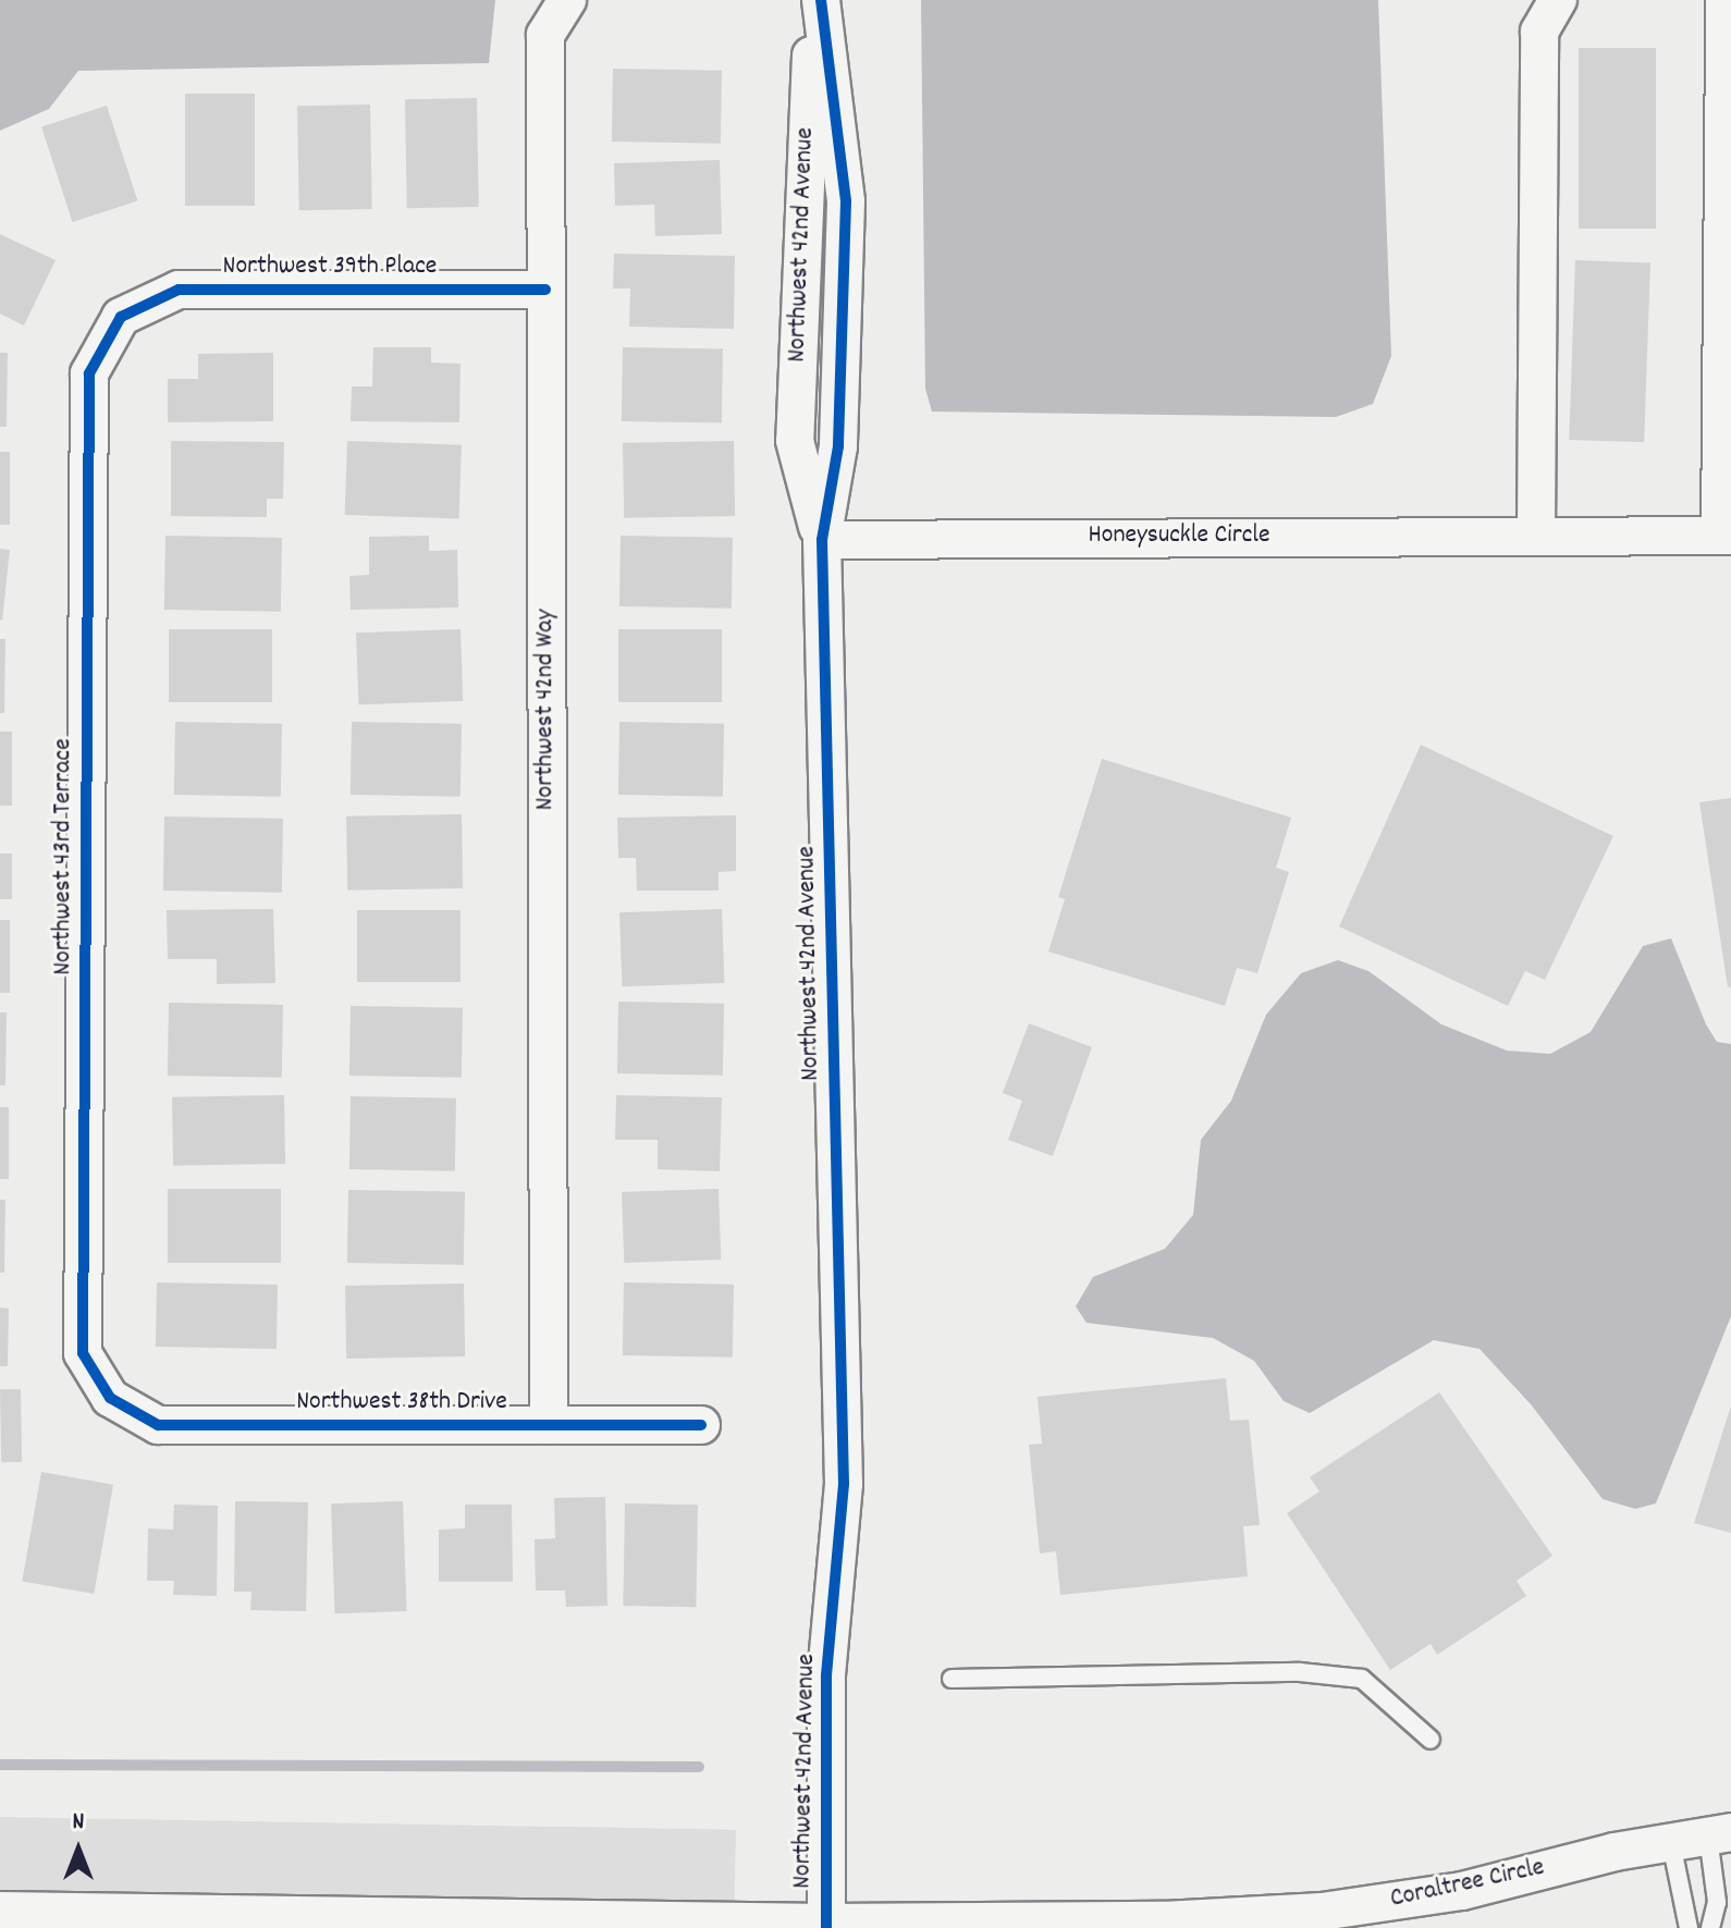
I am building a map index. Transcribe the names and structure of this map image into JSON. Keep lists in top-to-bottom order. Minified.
{"streets":{"street":["Northwest 42nd Avenue","Northwest 39th Place","Honeysuckle Circle","Northwest 42nd Way","Northwest 43rd Terrace","Northwest 38th Drive","Coraltree Circle"]},"crossings":[["Northwest 42nd Avenue","Honeysuckle Circle"],["Northwest 42nd Avenue","Coraltree Circle"],["Northwest 39th Place","Northwest 42nd Way"],["Northwest 39th Place","Northwest 43rd Terrace"],["Northwest 42nd Way","Northwest 38th Drive"],["Northwest 43rd Terrace","Northwest 38th Drive"]],"north":"top"}
